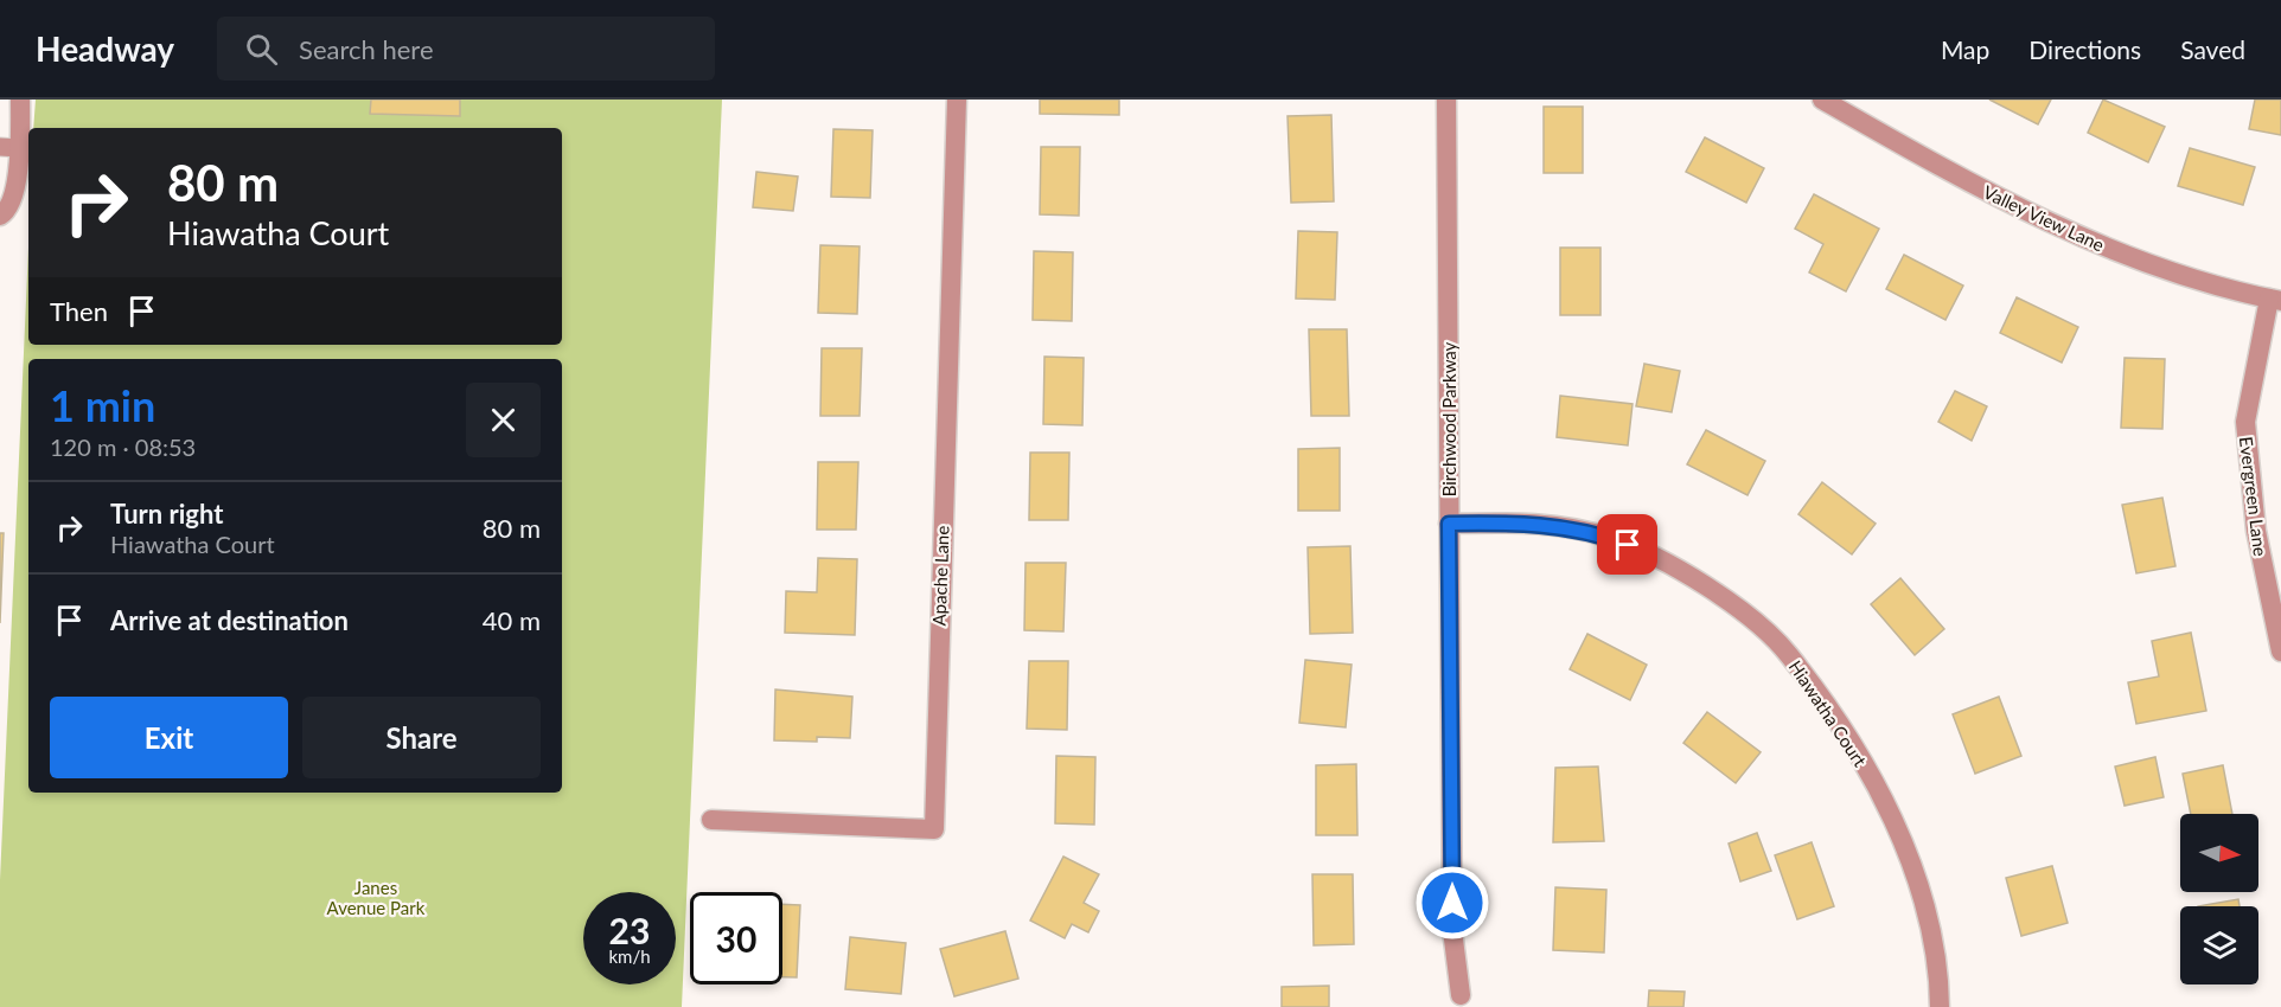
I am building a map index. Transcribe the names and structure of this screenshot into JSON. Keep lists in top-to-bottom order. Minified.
{"streets":{"street":["Valley View Lane","Birchwood Parkway","Evergreen Lane","Apache Lane","Hiawatha Court"]},"crossings":[["Valley View Lane","Evergreen Lane"],["Birchwood Parkway","Hiawatha Court"]],"parks":["Janes Avenue Park"],"north":"right","page":{"header":"Headway","search":"Search here","nav":["Map","Directions","Saved"],"turn":["80 m","Hiawatha Court"],"then":"Then","heading":["1 min","120 m · 08:53"],"list":[{"name":"Turn right","note":"Hiawatha Court","value":"80 m"},{"name":"Arrive at destination","value":"40 m"}],"buttons":["Exit","Share"],"speed":"23 km/h","limit":"30"}}
